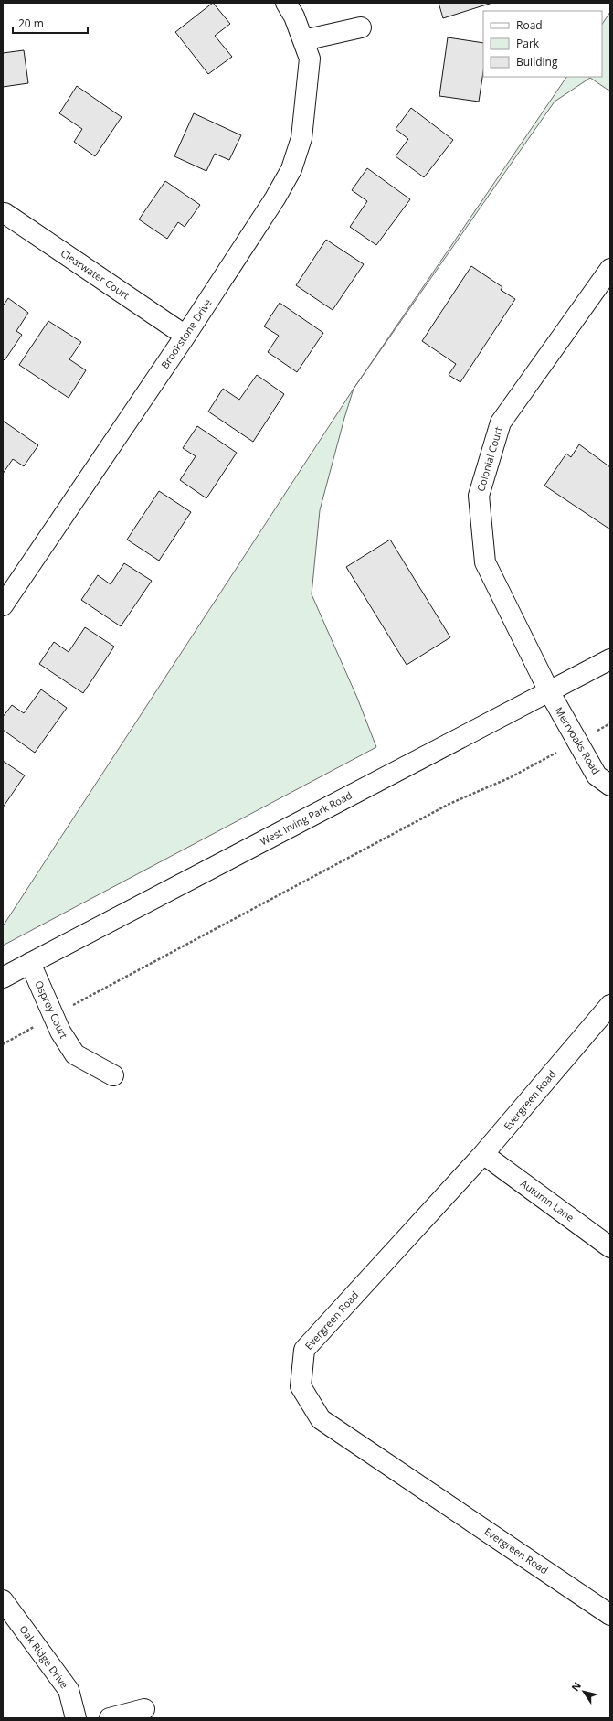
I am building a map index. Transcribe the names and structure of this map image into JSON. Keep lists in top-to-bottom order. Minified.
{"streets":{"street":["Clearwater Court","Brookstone Drive","Colonial Court","Merryoaks Road","West Irving Park Road","Osprey Court","Evergreen Road","Autumn Lane","Oak Ridge Drive"]},"crossings":[["Clearwater Court","Brookstone Drive"],["Colonial Court","Merryoaks Road"],["Colonial Court","West Irving Park Road"],["Merryoaks Road","West Irving Park Road"],["West Irving Park Road","Osprey Court"],["Evergreen Road","Autumn Lane"]],"legend":["Road","Park","Building"],"scale_bar":"20 m","north":"top left"}
